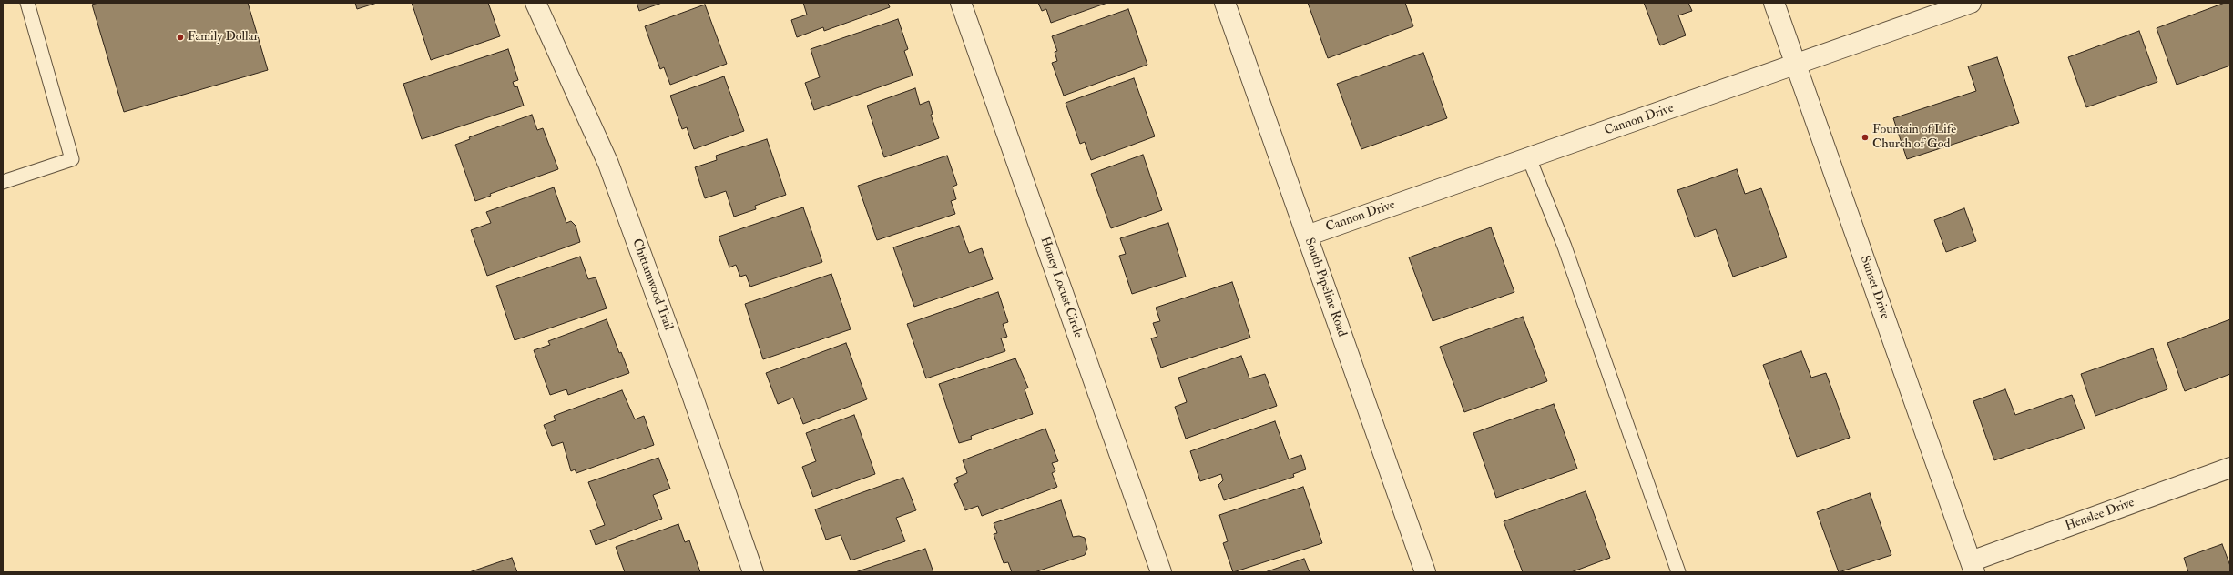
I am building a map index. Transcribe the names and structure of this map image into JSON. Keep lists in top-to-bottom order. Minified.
{"streets":{"street":["Cannon Drive","Chittamwood Trail","Honey Locust Circle","South Pipeline Road","Sunset Drive","Henslee Drive"]},"crossings":[["Cannon Drive","South Pipeline Road"],["Cannon Drive","Sunset Drive"],["Sunset Drive","Henslee Drive"]],"places":["Family Dollar","Fountain of Life Church of God"]}
